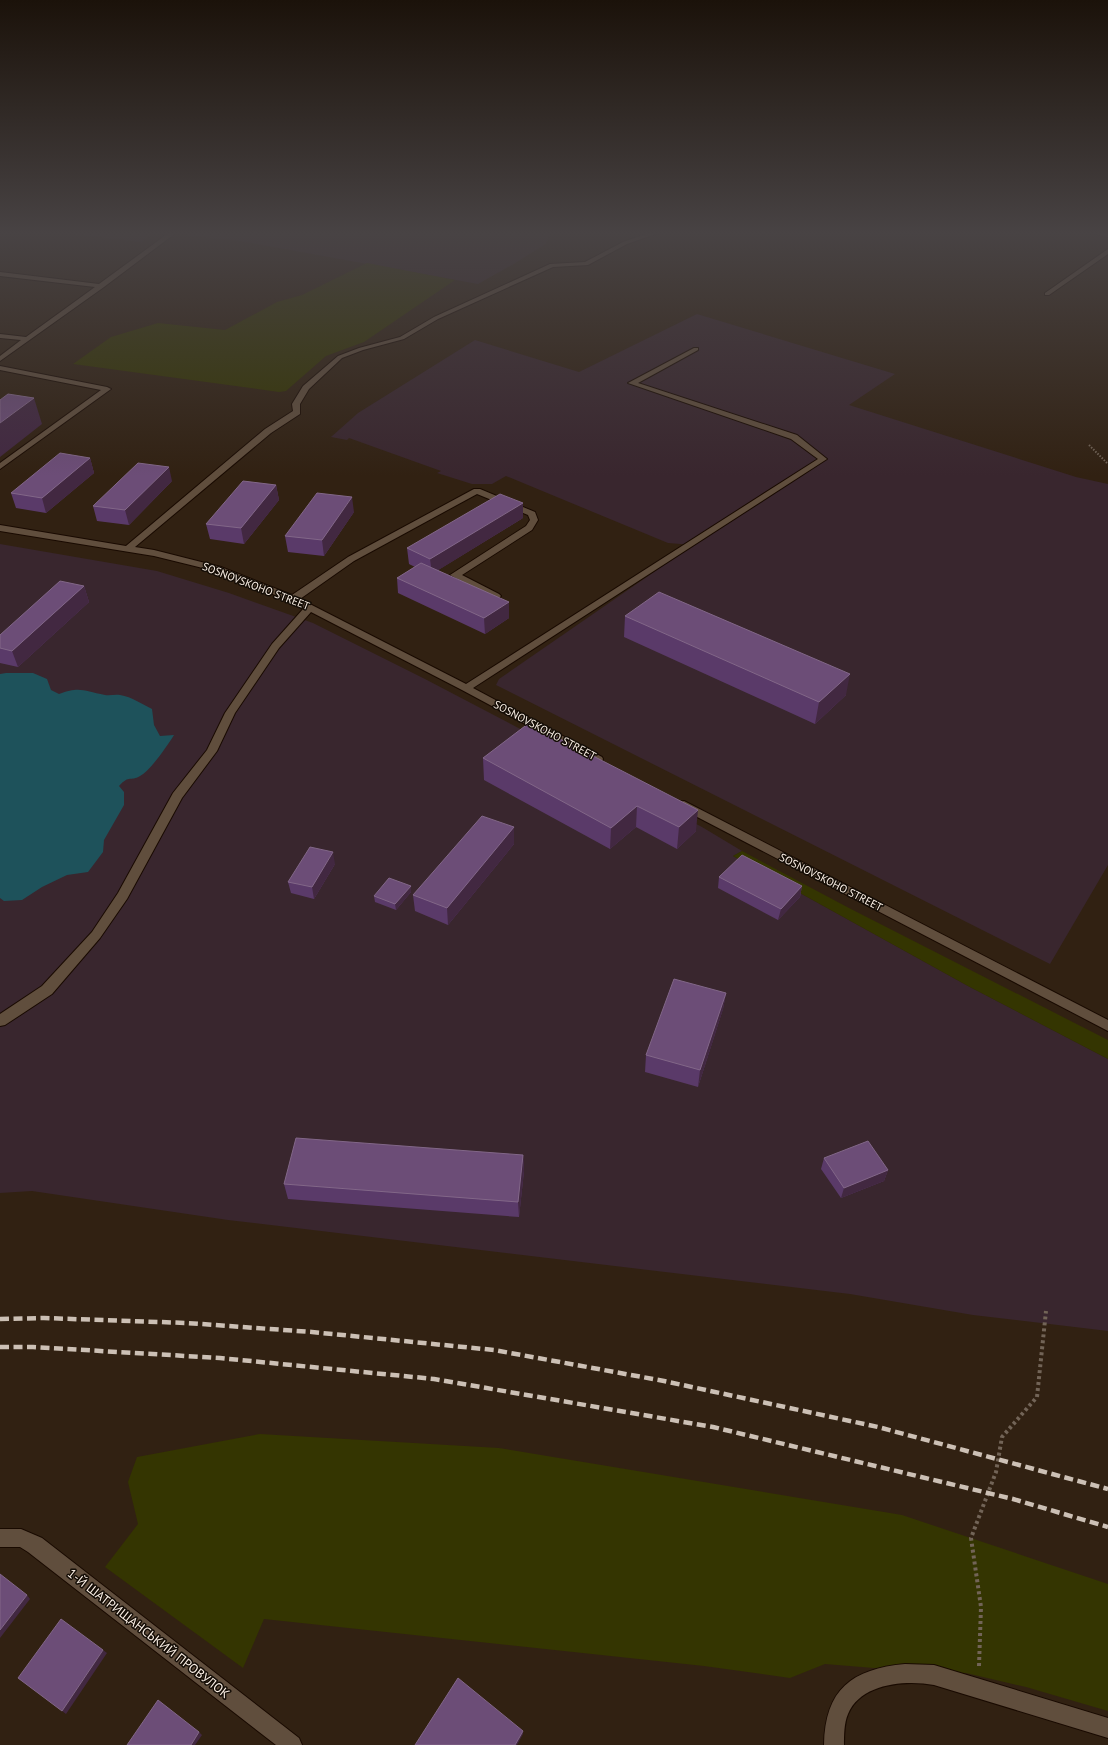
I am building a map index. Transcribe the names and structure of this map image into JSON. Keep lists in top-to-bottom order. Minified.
{"streets":{"street":["SOSNOVSKOHO STREET","1-Й ШАТРИЩАНСЬКИЙ ПРОВУЛОК"]}}
